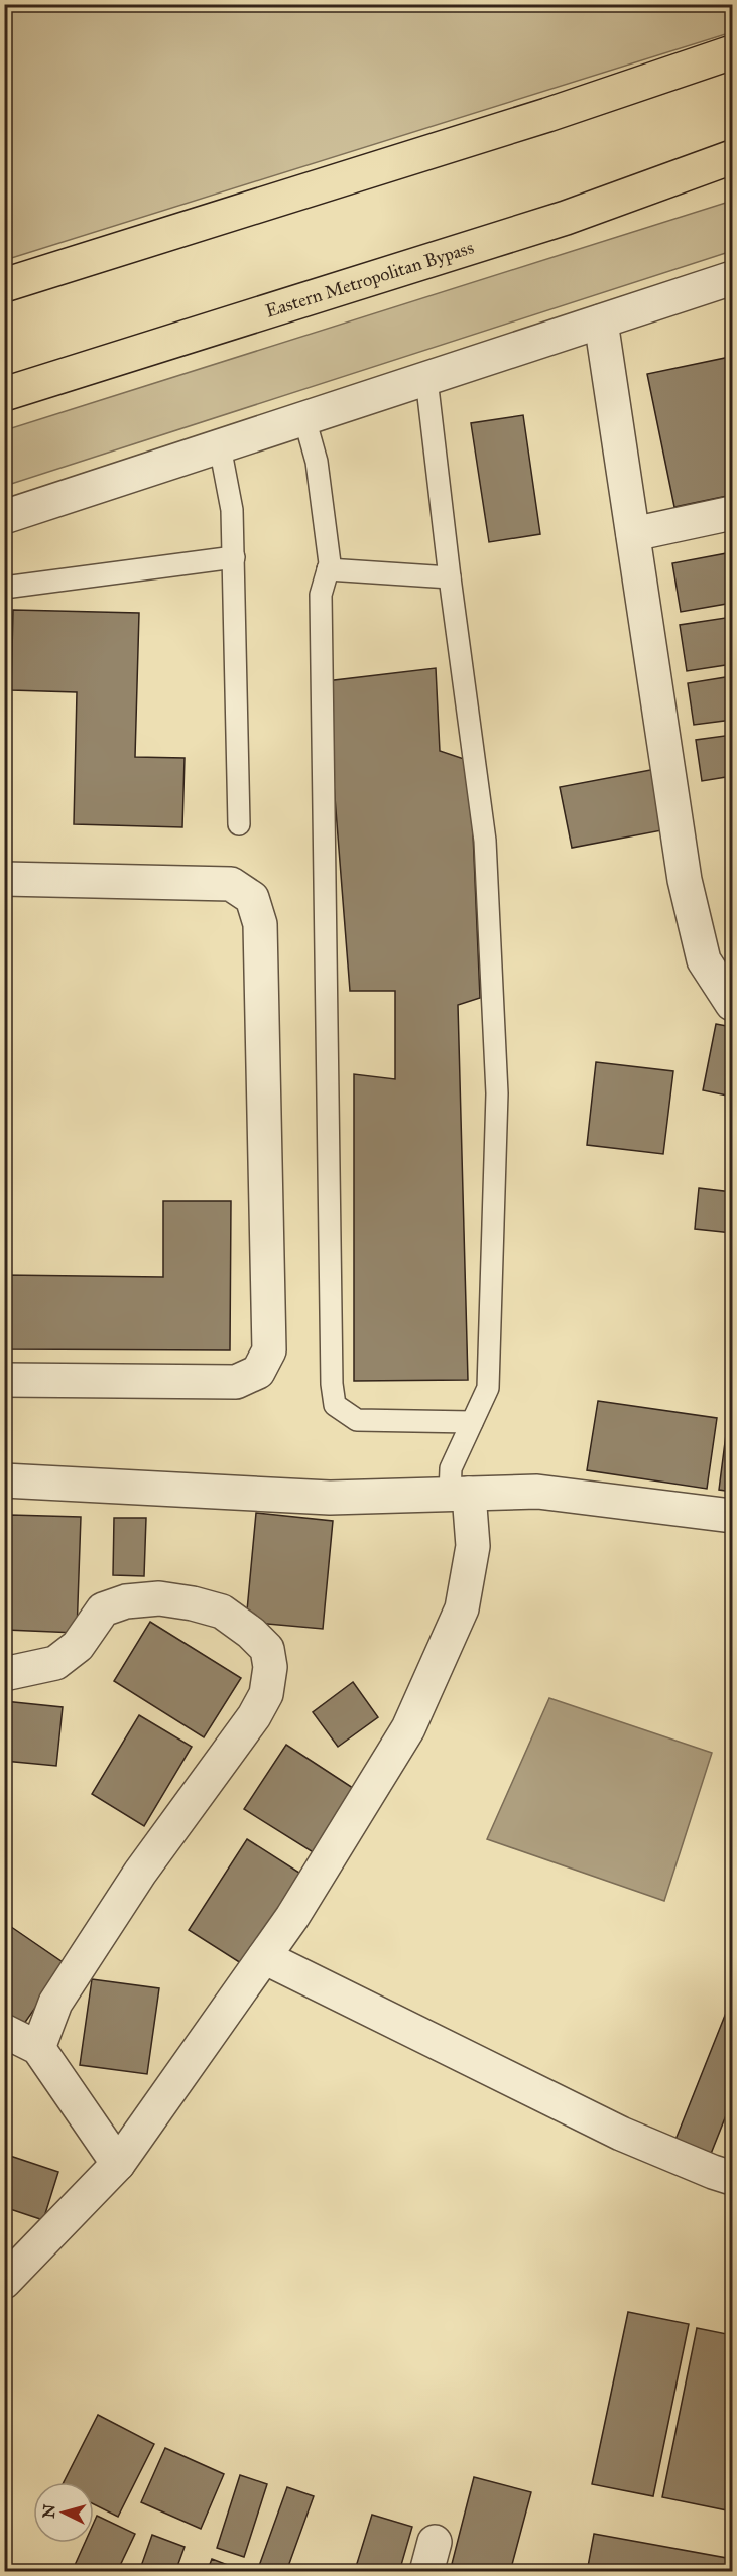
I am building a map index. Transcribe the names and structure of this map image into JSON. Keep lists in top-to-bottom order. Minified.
{"streets":{"main road":["Eastern Metropolitan Bypass"]},"north":"left"}
